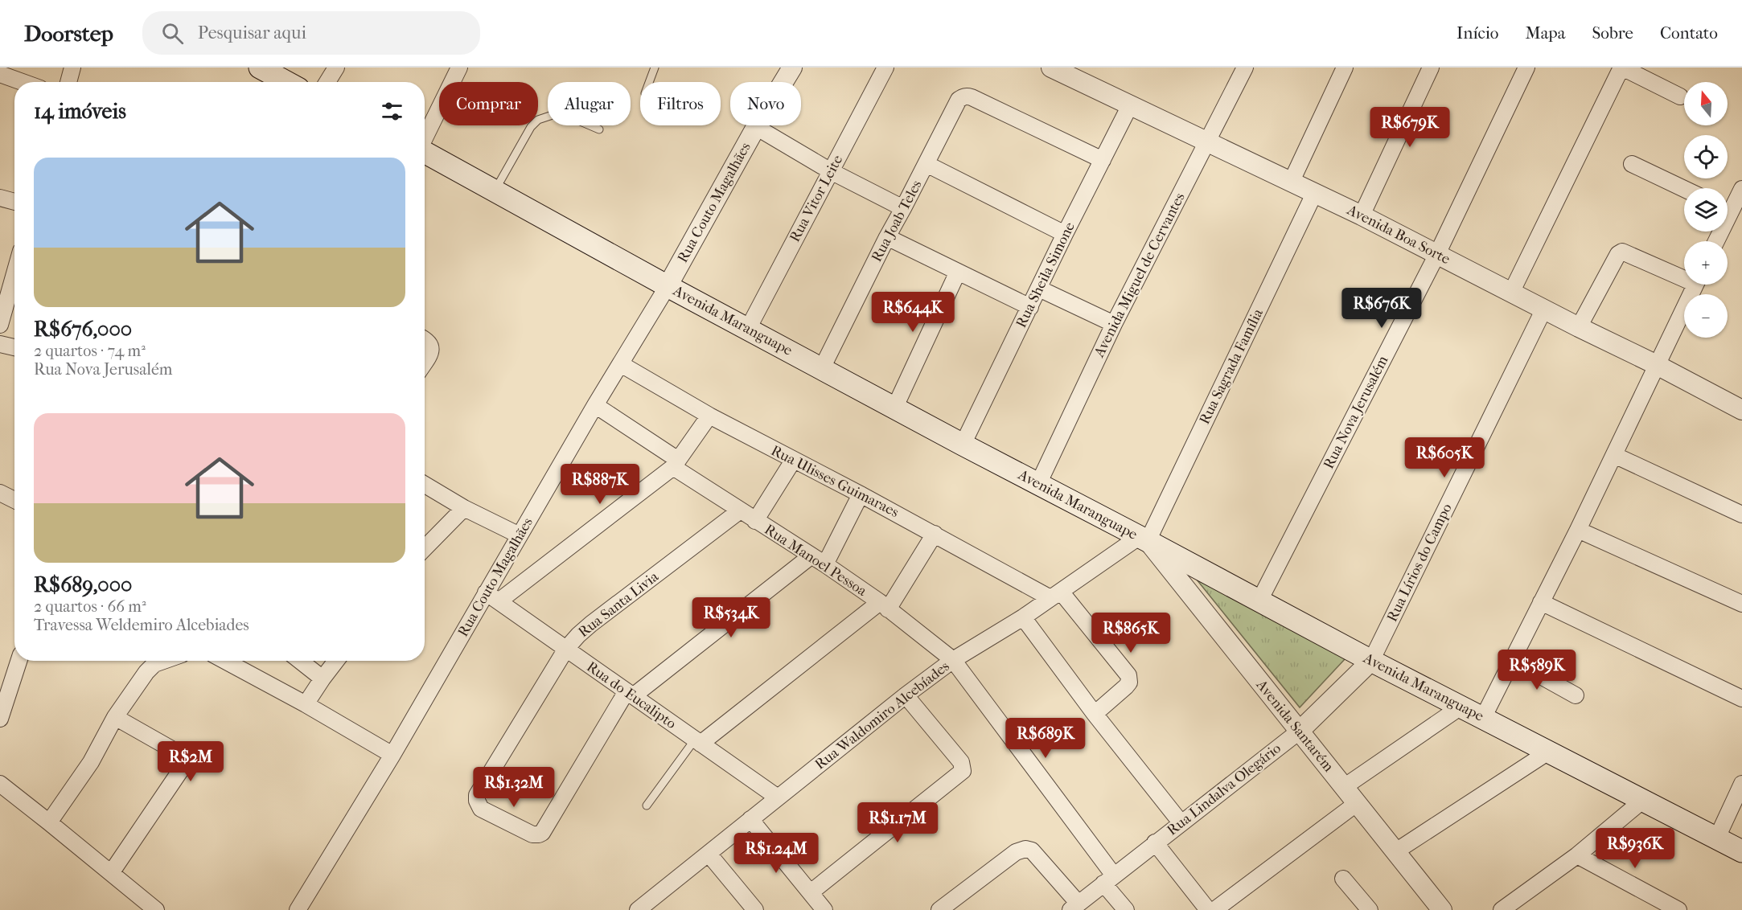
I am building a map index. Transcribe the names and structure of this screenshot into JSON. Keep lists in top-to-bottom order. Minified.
{"streets":{"main road":["Avenida Maranguape"],"street":["Rua Vitor Leite","Rua Couto Magalhães","Rua Joab Teles","Avenida Boa Sorte","Rua Sheila Simone","Avenida Miguel de Cervantes","Rua Sagrada Família","Rua Nova Jerusalém","Rua Ulisses Guimaraes","Rua Manoel Pessoa","Rua Lírios do Campo","Rua Santa Livia","Rua do Eucalipto","Rua Waldomiro Alcebíades","Avenida Santarém","Rua Lindalva Olegário"]},"crossings":[["Rua Vitor Leite","Avenida Maranguape"],["Rua Couto Magalhães","Avenida Maranguape"],["Rua Couto Magalhães","Rua Ulisses Guimaraes"],["Rua Couto Magalhães","Rua Manoel Pessoa"],["Rua Couto Magalhães","Rua do Eucalipto"],["Rua Joab Teles","Rua Sheila Simone"],["Rua Joab Teles","Avenida Maranguape"],["Avenida Boa Sorte","Rua Sheila Simone"],["Avenida Boa Sorte","Avenida Miguel de Cervantes"],["Avenida Boa Sorte","Rua Sagrada Família"],["Avenida Boa Sorte","Rua Nova Jerusalém"],["Avenida Boa Sorte","Rua Lírios do Campo"],["Rua Sheila Simone","Avenida Maranguape"],["Avenida Miguel de Cervantes","Avenida Maranguape"],["Avenida Maranguape","Rua Sagrada Família"],["Avenida Maranguape","Rua Nova Jerusalém"],["Avenida Maranguape","Rua Lírios do Campo"],["Avenida Maranguape","Rua Waldomiro Alcebíades"],["Avenida Maranguape","Avenida Santarém"],["Avenida Maranguape","Rua Lindalva Olegário"],["Rua Sagrada Família","Rua Waldomiro Alcebíades"],["Rua Sagrada Família","Avenida Santarém"],["Rua Ulisses Guimaraes","Rua Waldomiro Alcebíades"],["Rua Manoel Pessoa","Rua Santa Livia"],["Rua Manoel Pessoa","Rua Waldomiro Alcebíades"],["Rua Manoel Pessoa","Rua Lindalva Olegário"],["Rua Lírios do Campo","Rua Lindalva Olegário"],["Rua Santa Livia","Rua do Eucalipto"],["Rua do Eucalipto","Rua Waldomiro Alcebíades"],["Rua Waldomiro Alcebíades","Avenida Santarém"],["Avenida Santarém","Rua Lindalva Olegário"]],"north":"top","page":{"header":"Doorstep","search":"Pesquisar aqui","nav":["Início","Mapa","Sobre","Contato"],"map_buttons":["+","−"],"chip":["Comprar","Alugar","Filtros","Novo"],"heading":"14 imóveis","price":["R$679K","R$676K","R$644K","R$605K","R$887K","R$534K","R$865K","R$589K","R$689K","R$2M","R$1.32M","R$1.17M","R$936K","R$1.24M"],"list":[{"name":"R$676,000","note":"2 quartos · 74 m² · Rua Nova Jerusalém"},{"name":"R$689,000","note":"2 quartos · 66 m² · Travessa Weldemiro Alcebiades"}]}}
